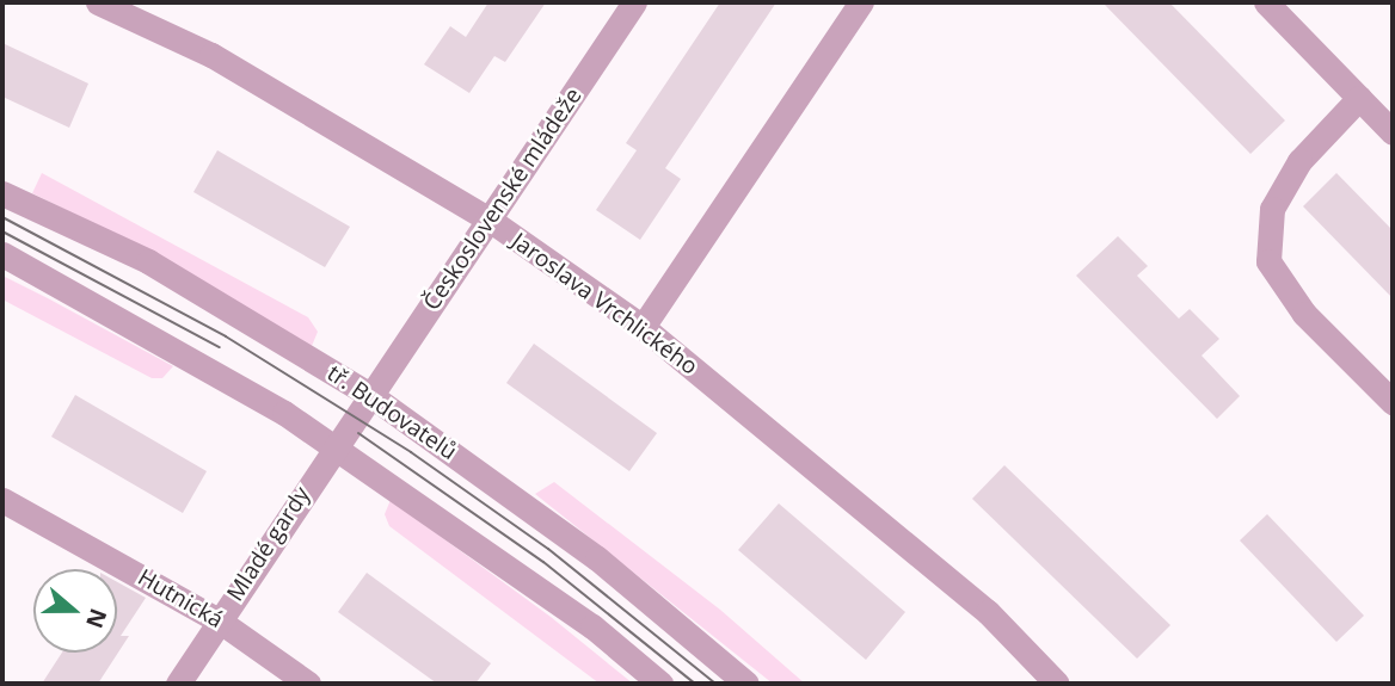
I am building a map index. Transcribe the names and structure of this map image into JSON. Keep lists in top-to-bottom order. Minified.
{"streets":{"street":["Československé mládeže","Jaroslava Vrchlického","tř. Budovatelů","Mladé gardy","Hutnická"]},"crossings":[["Československé mládeže","Jaroslava Vrchlického"],["Československé mládeže","tř. Budovatelů"],["Československé mládeže","Mladé gardy"],["Mladé gardy","Hutnická"]],"north":"right"}
